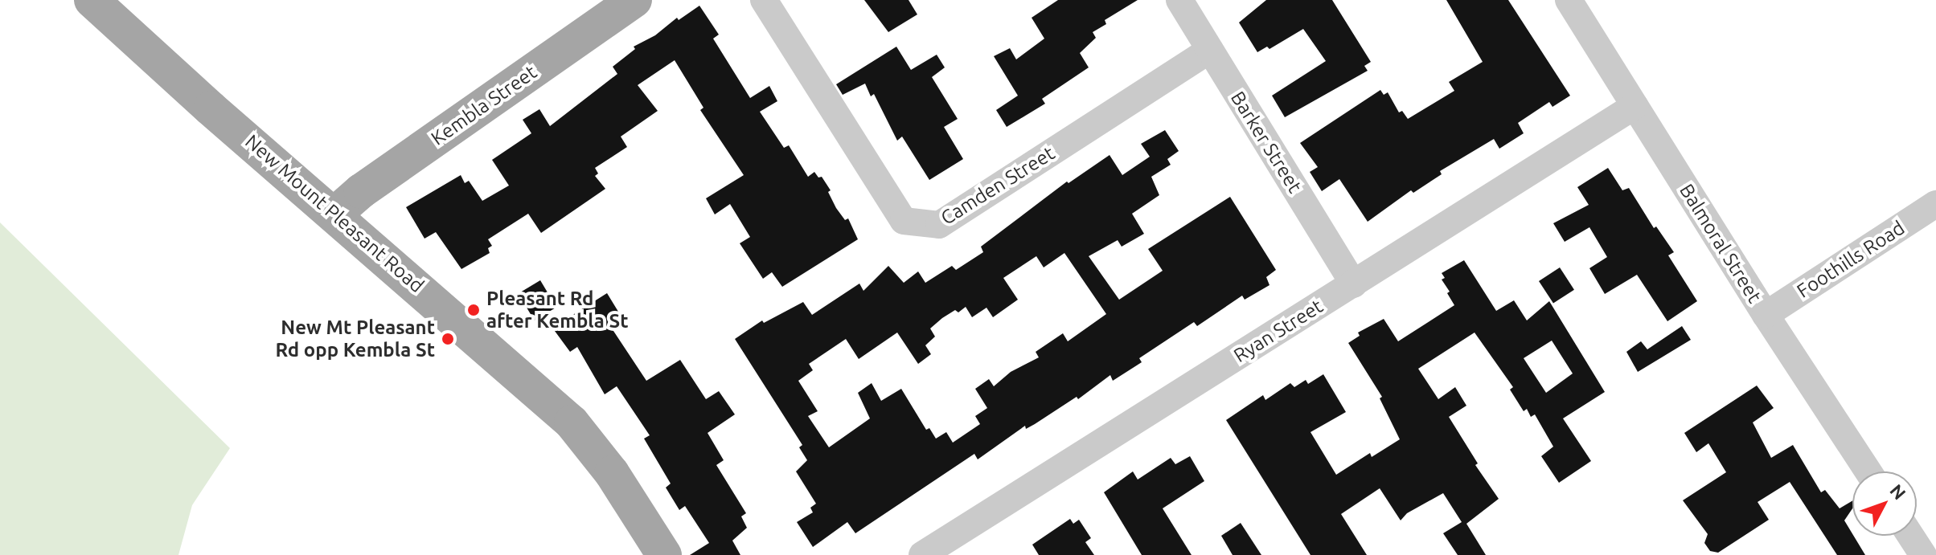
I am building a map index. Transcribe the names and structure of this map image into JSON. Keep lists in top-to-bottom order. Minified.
{"streets":{"main road":["Kembla Street","New Mount Pleasant Road"],"street":["Barker Street","Camden Street","Balmoral Street","Foothills Road","Ryan Street"]},"crossings":[["Kembla Street","New Mount Pleasant Road"],["Barker Street","Camden Street"],["Barker Street","Ryan Street"],["Balmoral Street","Foothills Road"],["Balmoral Street","Ryan Street"]],"places":["Pleasant Rd after Kembla St","New Mt Pleasant Rd opp Kembla St"],"north":"top right"}
